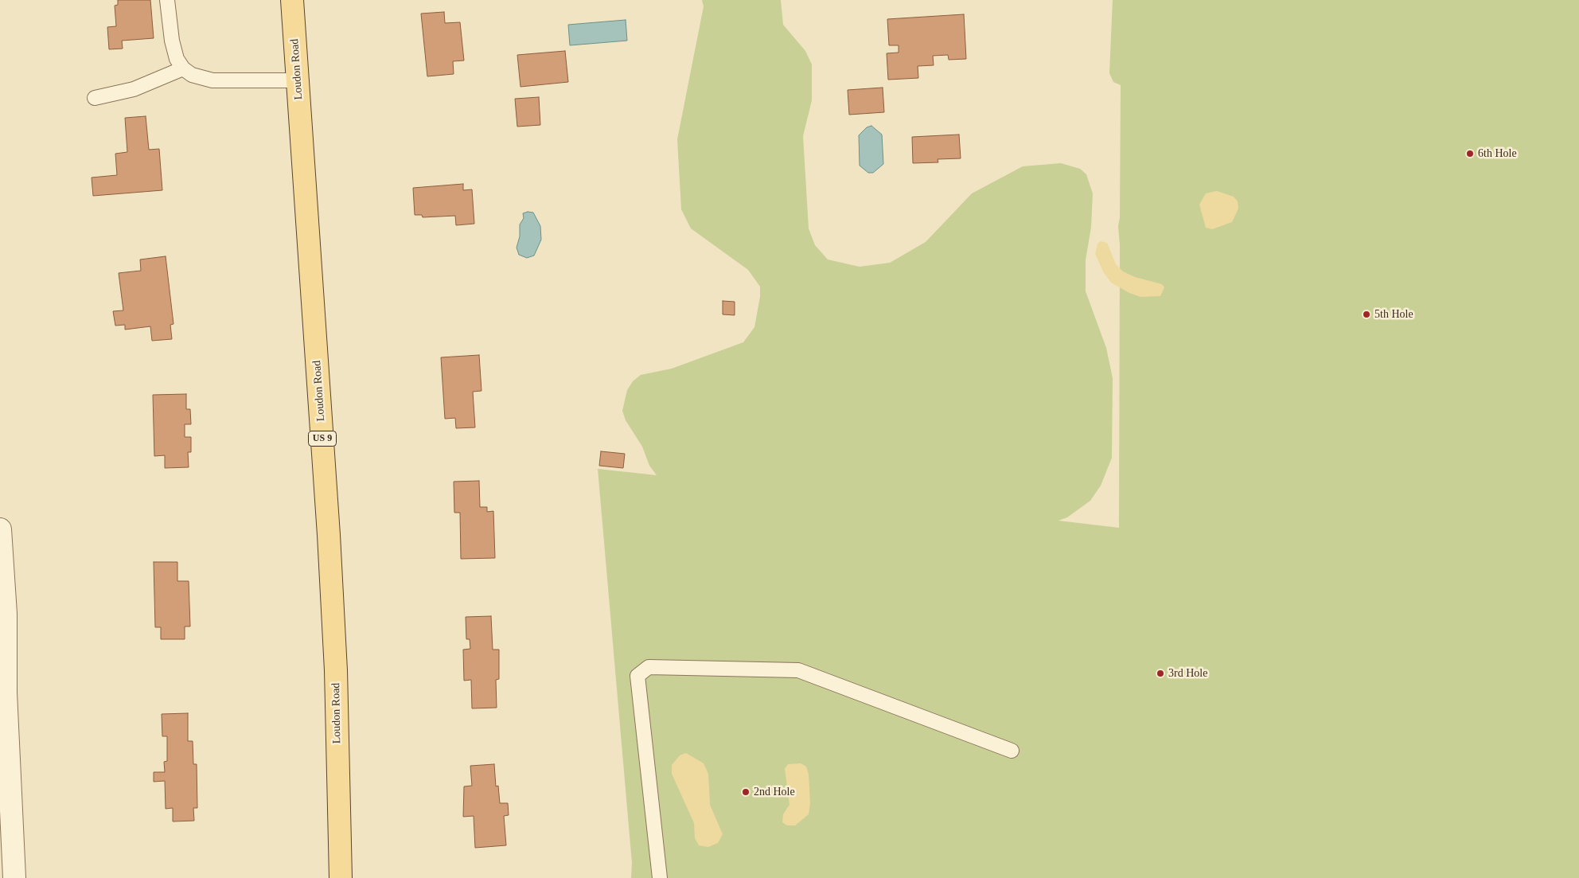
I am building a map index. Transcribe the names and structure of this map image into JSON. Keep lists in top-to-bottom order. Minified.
{"streets":{"main road":["Loudon Road","US 9"]},"places":["6th Hole","5th Hole","3rd Hole","2nd Hole"]}
